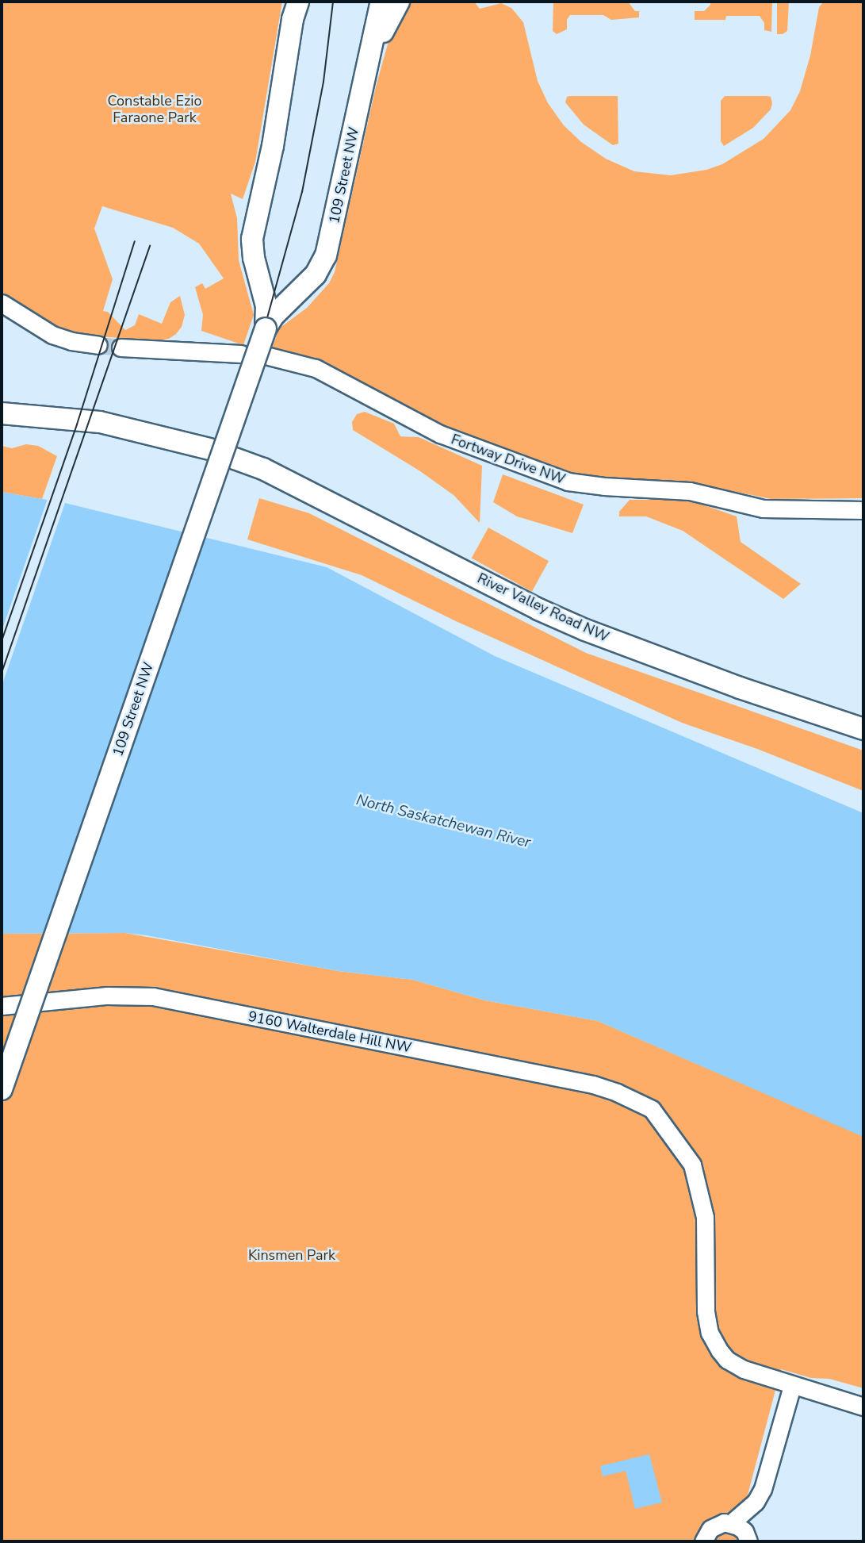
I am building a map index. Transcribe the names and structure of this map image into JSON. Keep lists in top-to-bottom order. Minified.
{"streets":{"main road":["109 Street NW","River Valley Road NW"],"street":["Fortway Drive NW","9160 Walterdale Hill NW"]},"water":["North Saskatchewan River"],"parks":["Constable Ezio Faraone Park","Kinsmen Park"]}
